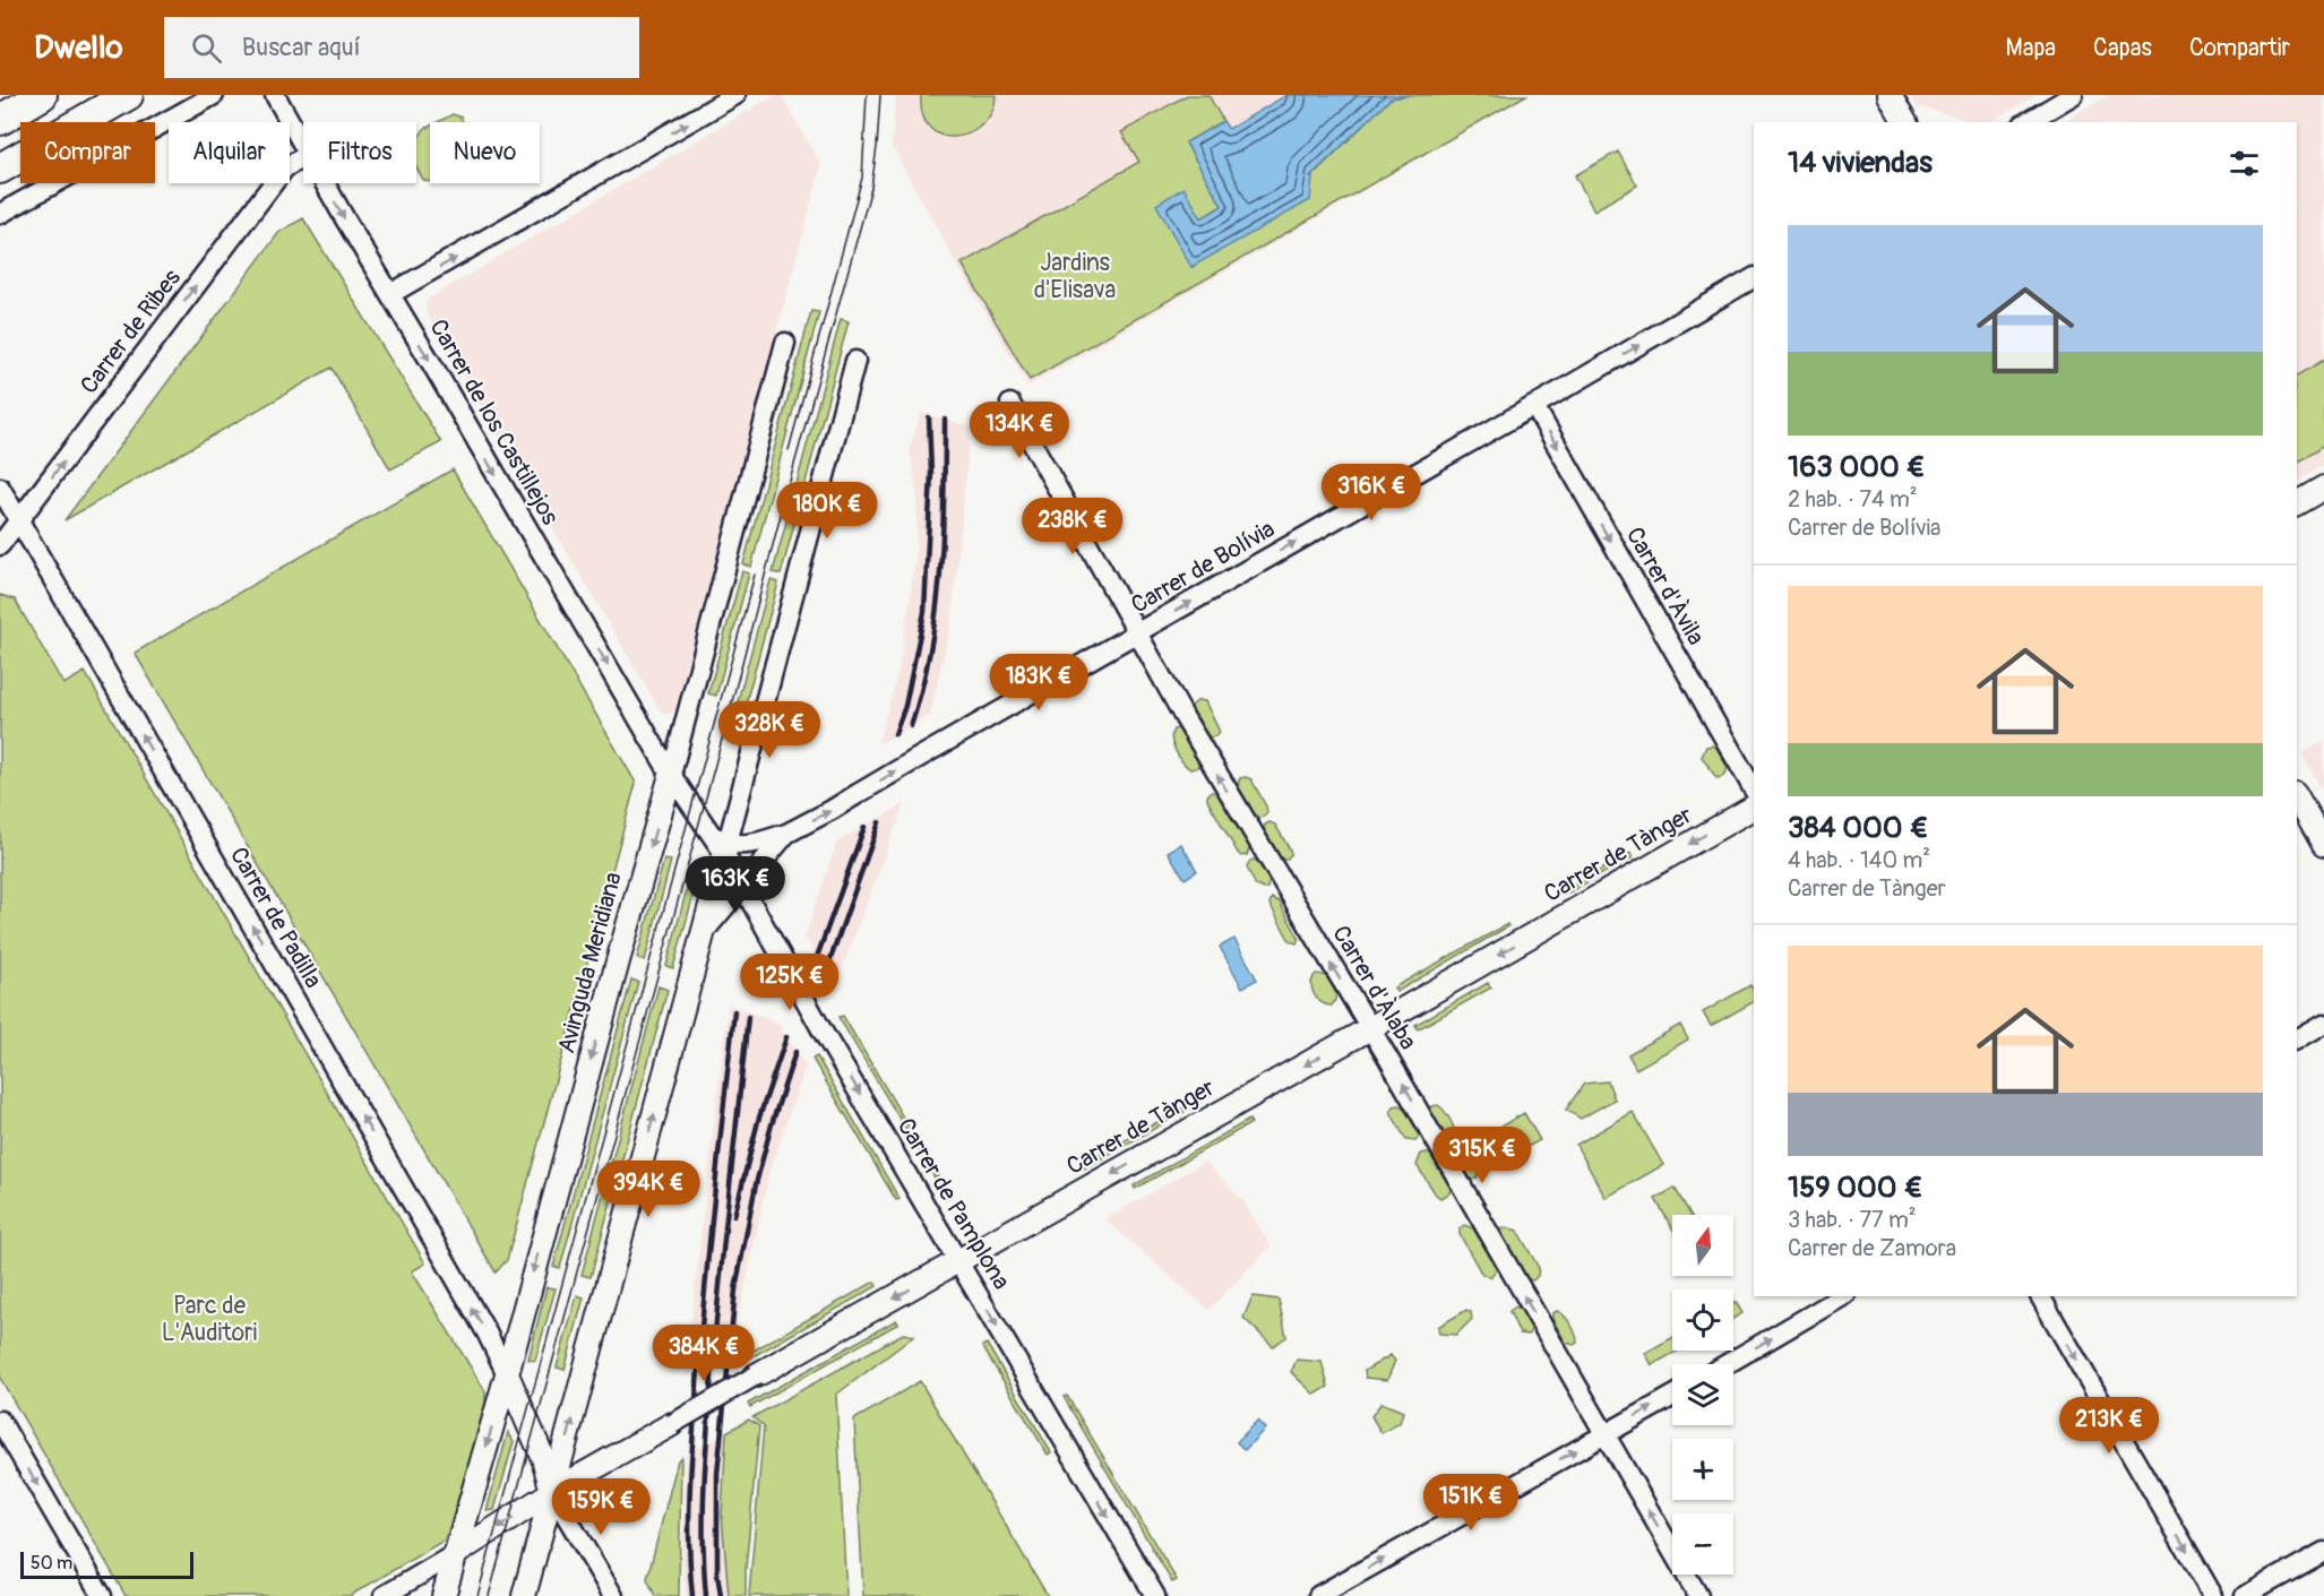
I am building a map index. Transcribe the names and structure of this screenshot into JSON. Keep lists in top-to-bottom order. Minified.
{"streets":{"street":["Carrer de Ribes","Carrer de los Castillejos","Carrer de Bolívia","Carrer d'Àvila","Carrer de Tànger","Carrer de Padilla","Avinguda Meridiana","Carrer d'Àlaba","Carrer de Pamplona"]},"crossings":[["Carrer de Ribes","Carrer de Padilla"],["Carrer de los Castillejos","Avinguda Meridiana"],["Carrer de los Castillejos","Carrer de Pamplona"],["Carrer de Bolívia","Carrer d'Àvila"],["Carrer de Bolívia","Carrer d'Àlaba"],["Carrer de Bolívia","Carrer de Pamplona"],["Carrer de Tànger","Avinguda Meridiana"],["Carrer de Tànger","Carrer d'Àlaba"],["Carrer de Tànger","Carrer de Pamplona"],["Carrer de Padilla","Avinguda Meridiana"],["Avinguda Meridiana","Carrer de Pamplona"]],"one_way":["Carrer de los Castillejos","Carrer de Bolívia","Carrer d'Àvila","Carrer de Tànger","Carrer de Padilla","Carrer d'Àlaba","Carrer de Pamplona"],"parks":["Jardins d'Elisava","Parc de L'Auditori"],"scale_bar":"50 m","north":"top","page":{"header":"Dwello","search":"Buscar aquí","nav":["Mapa","Capas","Compartir"],"chip":["Comprar","Alquilar","Filtros","Nuevo"],"heading":"14 viviendas","list":[{"name":"163 000 €","note":"2 hab. · 74 m² · Carrer de Bolívia"},{"name":"384 000 €","note":"4 hab. · 140 m² · Carrer de Tànger"},{"name":"159 000 €","note":"3 hab. · 77 m² · Carrer de Zamora"}],"price":["134K €","316K €","180K €","238K €","183K €","328K €","163K €","125K €","315K €","394K €","384K €","213K €","151K €","159K €"],"map_buttons":["+","−"],"scale":"50 m"}}
